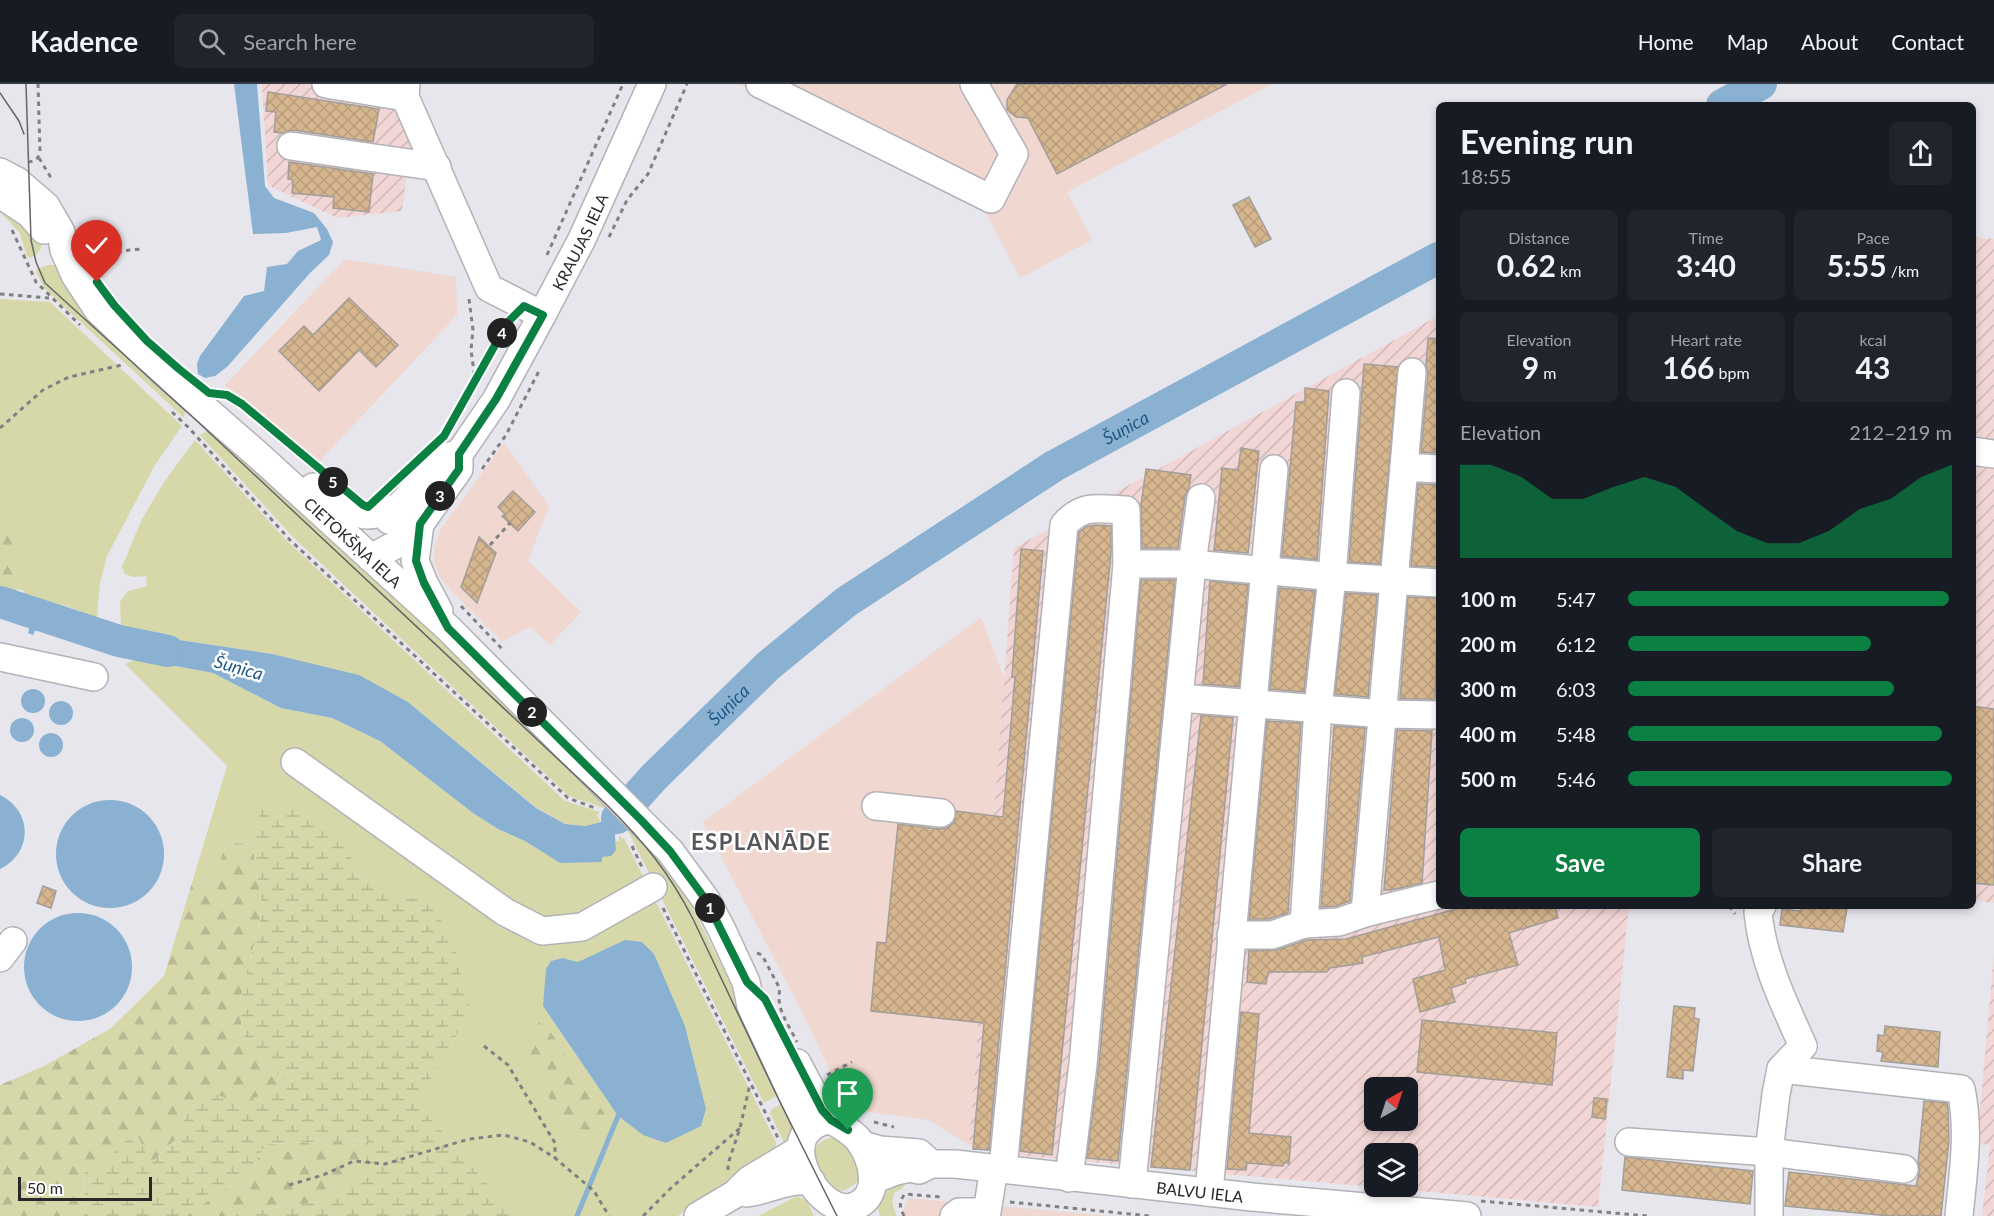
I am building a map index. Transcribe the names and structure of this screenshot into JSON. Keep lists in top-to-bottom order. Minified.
{"streets":{"street":["KRAUJAS IELA","CIETOKŠŅA IELA","BALVU IELA"]},"crossings":[["KRAUJAS IELA","CIETOKŠŅA IELA"],["CIETOKŠŅA IELA","BALVU IELA"]],"districts":["ESPLANĀDE"],"water":["Šuņica"],"scale_bar":"50 m","north":"top right","page":{"header":"Kadence","search":"Search here","nav":["Home","Map","About","Contact"],"heading":["Evening run","18:55"],"stats":[["Distance","0.62 km"],["Time","3:40"],["Pace","5:55 /km"],["Elevation","9 m"],["Heart rate","166 bpm"],["kcal","43"]],"pins":["4","5","3","2","1"],"chart":["Elevation","212–219 m"],"list":[{"name":"100 m","note":"5:47"},{"name":"200 m","note":"6:12"},{"name":"300 m","note":"6:03"},{"name":"400 m","note":"5:48"},{"name":"500 m","note":"5:46"}],"buttons":["Save","Share"],"scale":"50 m"}}
